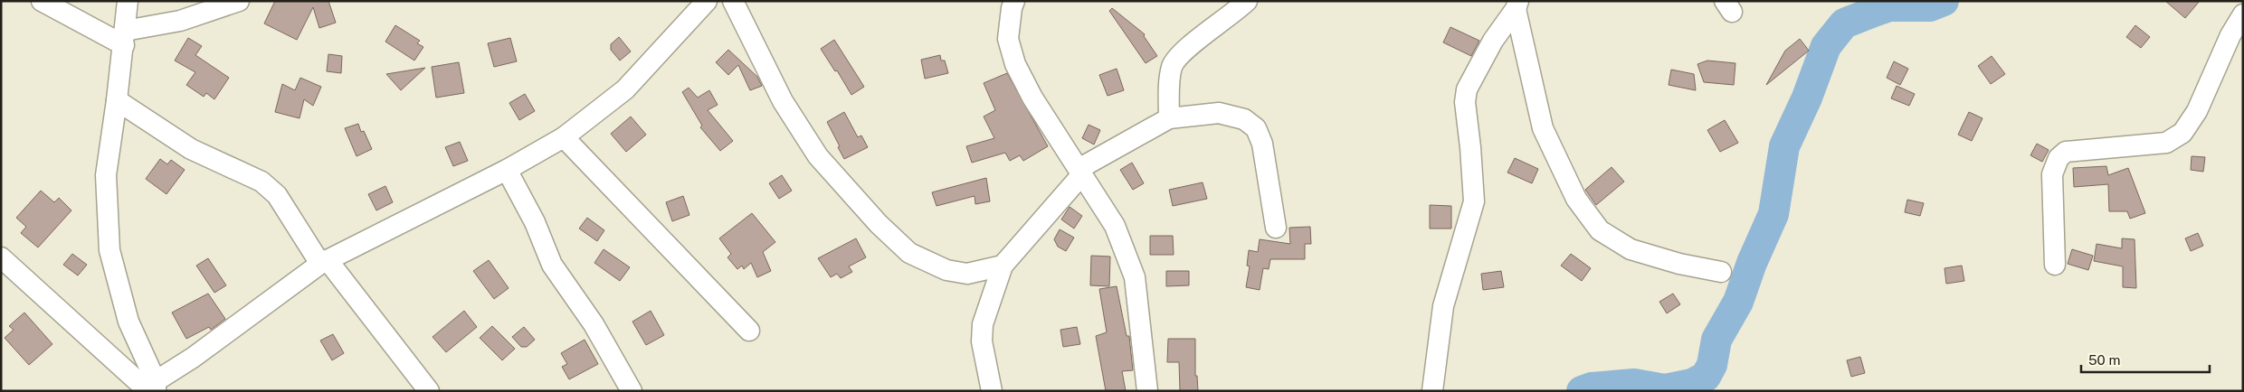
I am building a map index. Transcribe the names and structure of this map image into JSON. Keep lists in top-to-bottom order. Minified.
{"scale_bar":"50 m"}
